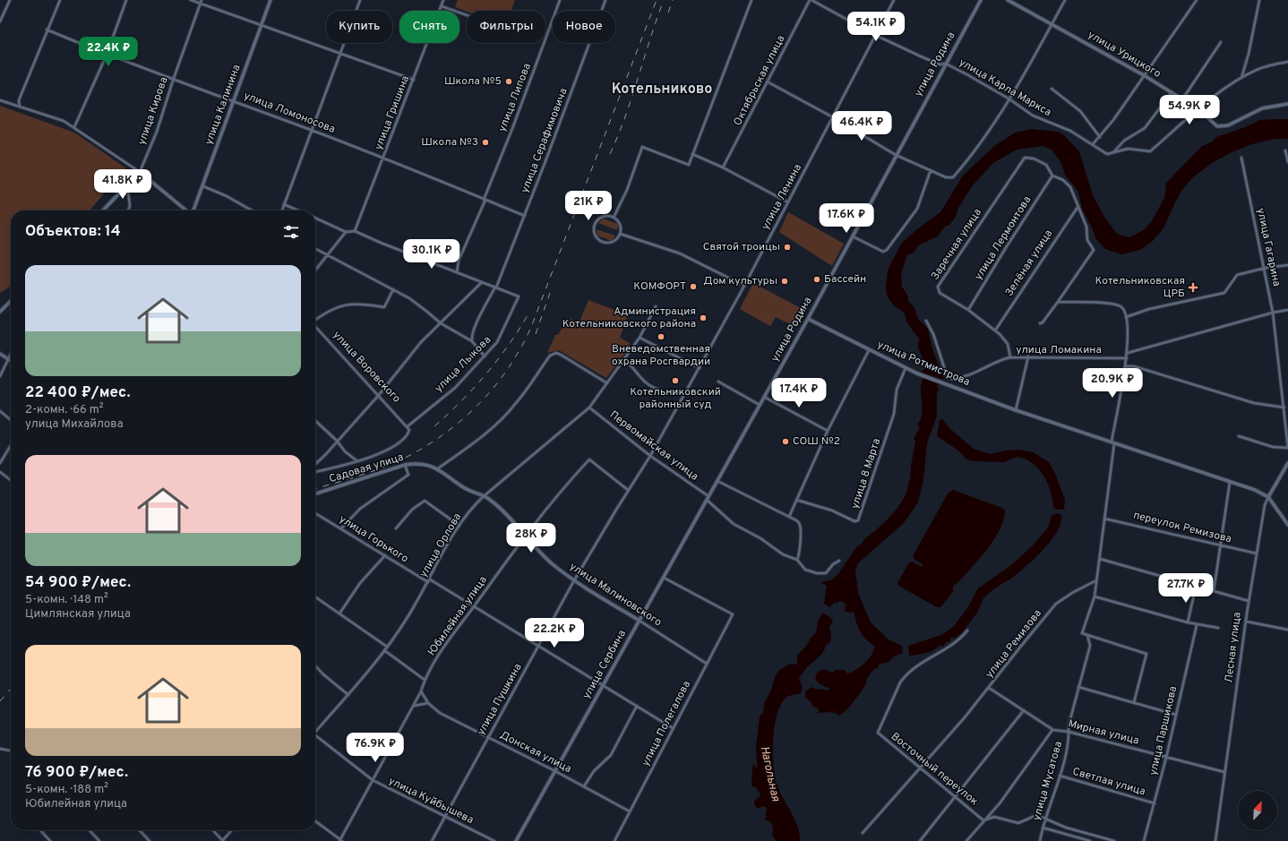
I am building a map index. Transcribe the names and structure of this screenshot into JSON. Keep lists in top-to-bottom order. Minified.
{"streets":{"street":["улица Урицкого","улица Родина","Октябрьская улица","улица Карла Маркса","улица Липова","улица Калинина","улица Кирова","улица Ломоносова","улица Гришина","улица Серафимовича","улица Ленина","улица Лермонтова","Заречная улица","улица Гагарина","Зелёная улица","улица Ломакина","улица Ротмистрова","улица Лыкова","улица Воровского","Первомайская улица","Садовая улица","улица 8 Марта","переулок Ремизова","улица Горького","улица Орлова","улица Малиновского","Юбилейная улица","улица Ремизова","Лесная улица","улица Сербина","улица Пушкина","улица Полегалова","улица Паршикова","Мирная улица","Донская улица","Восточный переулок","улица Мусатова","Светлая улица","улица Куйбышева"]},"crossings":[["улица Урицкого","улица Карла Маркса"],["улица Родина","улица Карла Маркса"],["улица Родина","улица Ротмистрова"],["улица Родина","Первомайская улица"],["улица Родина","улица Сербина"],["Октябрьская улица","улица Карла Маркса"],["улица Карла Маркса","улица Ленина"],["улица Липова","улица Ломоносова"],["улица Калинина","улица Ломоносова"],["улица Кирова","улица Ломоносова"],["улица Ломоносова","улица Гришина"],["улица Ломоносова","улица Серафимовича"],["улица Серафимовича","улица Лыкова"],["улица Ленина","Первомайская улица"],["улица Ленина","улица Пушкина"],["улица Лермонтова","Заречная улица"],["Заречная улица","Зелёная улица"],["Заречная улица","улица Ломакина"],["улица Ротмистрова","улица 8 Марта"],["улица Ротмистрова","Лесная улица"],["улица Лыкова","улица Воровского"],["Первомайская улица","улица Орлова"],["Первомайская улица","улица Сербина"],["Первомайская улица","улица Пушкина"],["Садовая улица","улица Малиновского"],["переулок Ремизова","Лесная улица"],["улица Горького","улица Орлова"],["улица Горького","Юбилейная улица"],["улица Горького","улица Сербина"],["улица Горького","улица Пушкина"],["улица Горького","улица Полегалова"],["улица Орлова","улица Малиновского"],["улица Малиновского","Юбилейная улица"],["улица Малиновского","улица Сербина"],["улица Малиновского","улица Пушкина"],["улица Малиновского","улица Полегалова"],["Юбилейная улица","улица Пушкина"],["Юбилейная улица","Донская улица"],["Юбилейная улица","улица Куйбышева"],["улица Ремизова","Мирная улица"],["улица Ремизова","Восточный переулок"],["Лесная улица","Мирная улица"],["улица Сербина","улица Полегалова"],["улица Сербина","Донская улица"],["улица Пушкина","Донская улица"],["улица Пушкина","улица Куйбышева"],["улица Полегалова","Донская улица"],["улица Паршикова","Мирная улица"],["улица Паршикова","Светлая улица"],["Мирная улица","улица Мусатова"],["улица Мусатова","Светлая улица"]],"districts":["Котельниково"],"water":["Нагольная"],"places":{"other":["Школа №5","Школа №3","Святой троицы","Бассейн","Дом культуры","КОМФОРТ","Администрация Котельниковского района","Вневедомственная охрана Росгвардии","Котельниковский районный суд","СОШ №2"],"health":["Котельниковская ЦРБ"]},"north":"top right","page":{"chip":["Купить","Снять","Фильтры","Новое"],"price":["54.1K ₽","22.4K ₽","54.9K ₽","46.4K ₽","41.8K ₽","21K ₽","17.6K ₽","30.1K ₽","20.9K ₽","17.4K ₽","28K ₽","27.7K ₽","22.2K ₽","76.9K ₽"],"heading":"Объектов: 14","list":[{"name":"22 400 ₽/мес.","note":"2-комн. · 66 m² · улица Михайлова"},{"name":"54 900 ₽/мес.","note":"5-комн. · 148 m² · Цимлянская улица"},{"name":"76 900 ₽/мес.","note":"5-комн. · 188 m² · Юбилейная улица"}]}}
